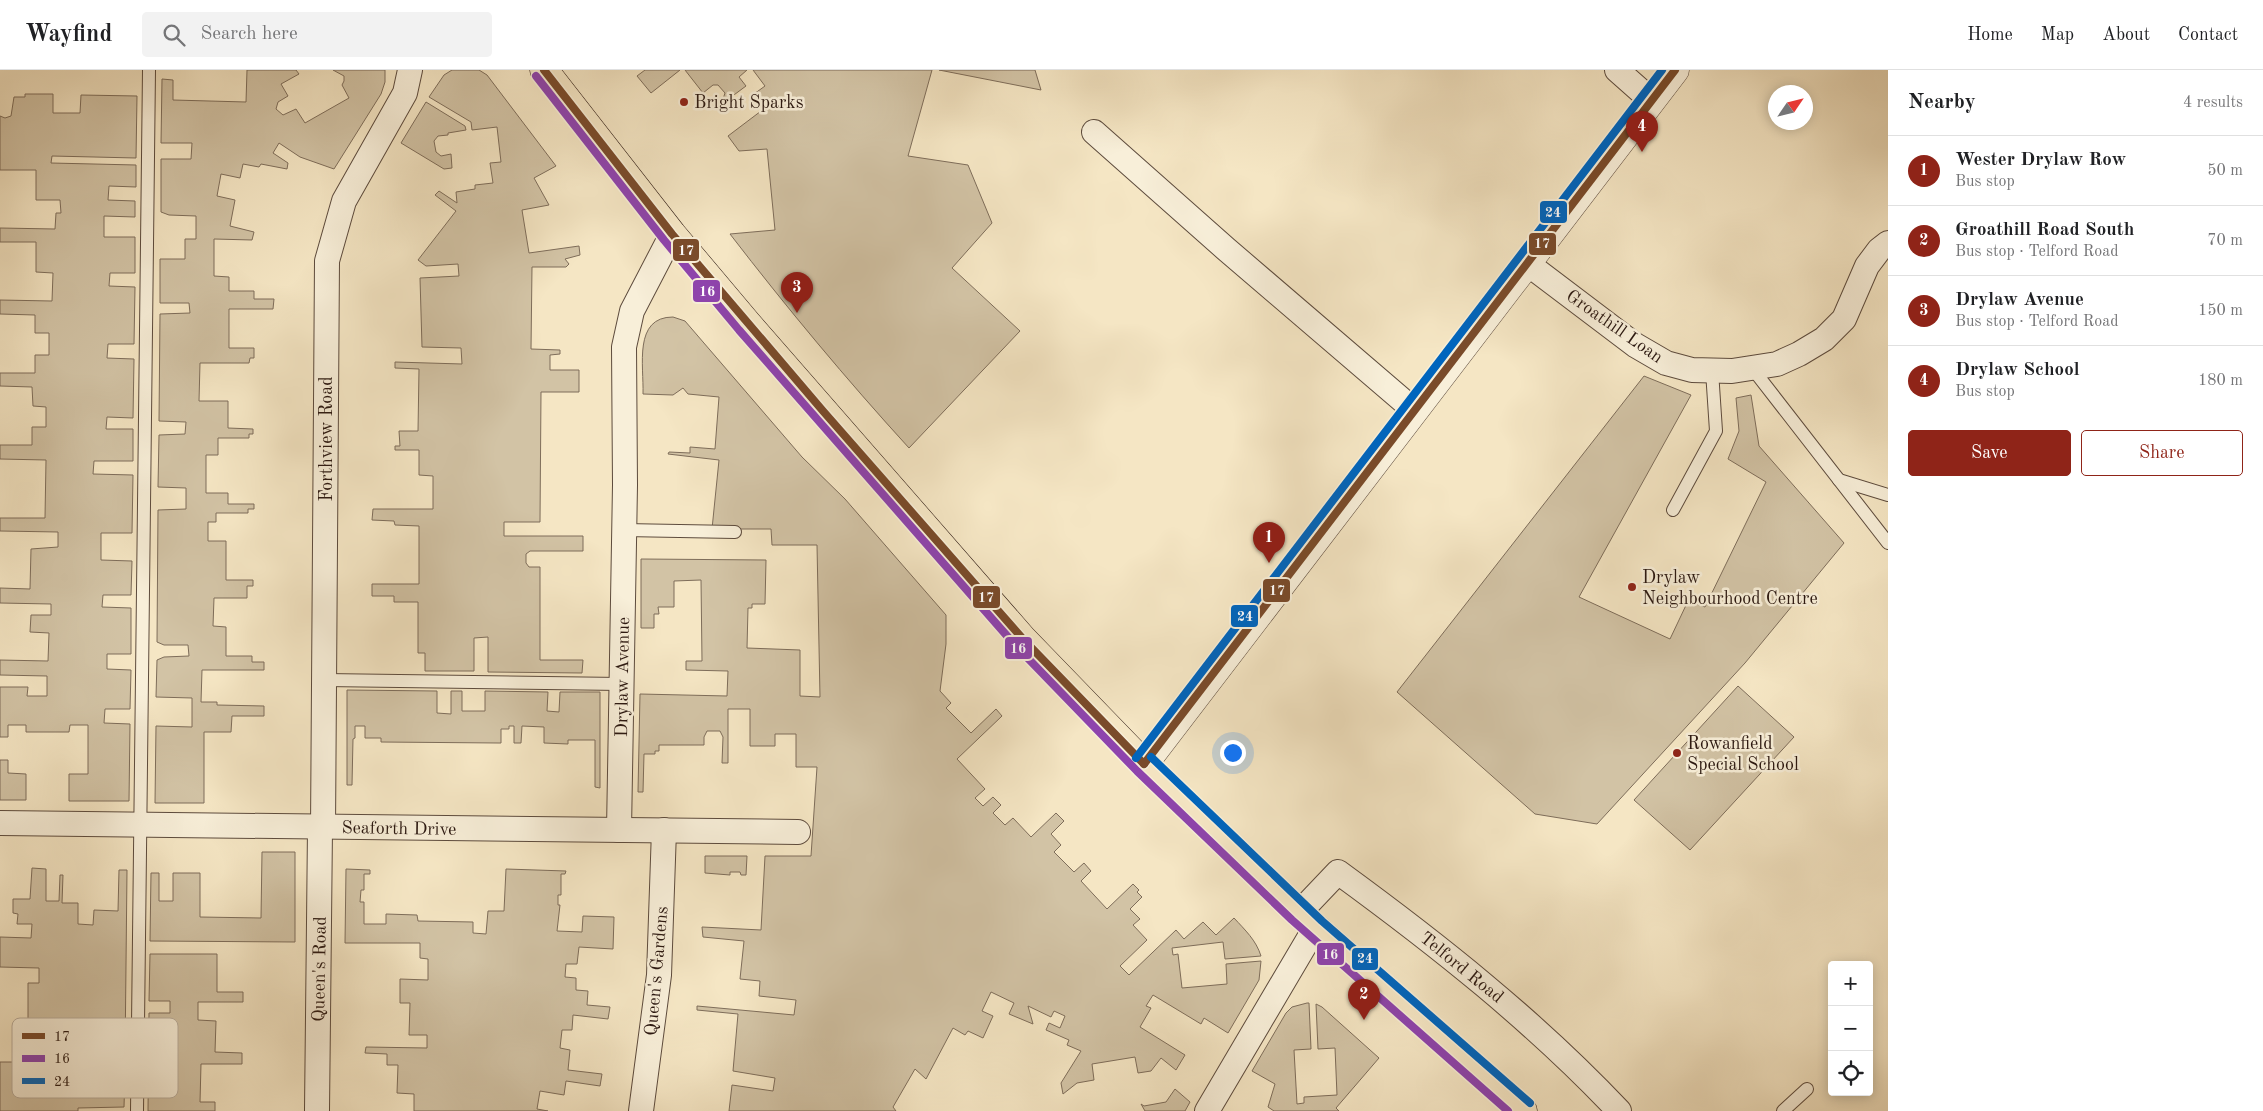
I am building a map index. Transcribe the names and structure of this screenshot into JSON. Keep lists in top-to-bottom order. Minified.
{"streets":{"street":["Groathill Loan","Forthview Road","Drylaw Avenue","Seaforth Drive","Telford Road","Queen's Road","Queen's Gardens"]},"crossings":[["Forthview Road","Seaforth Drive"],["Forthview Road","Queen's Road"],["Drylaw Avenue","Seaforth Drive"],["Seaforth Drive","Queen's Road"],["Seaforth Drive","Queen's Gardens"]],"places":["Bright Sparks","Drylaw Neighbourhood Centre","Rowanfield Special School"],"lines":["transit line 17","transit line 24","transit line 16"],"legend":["17","16","24"],"north":"top right","page":{"header":"Wayfind","search":"Search here","nav":["Home","Map","About","Contact"],"heading":["Nearby","4 results"],"pins":["4","3","1","2"],"list":[{"mark":"1","name":"Wester Drylaw Row","note":"Bus stop","value":"50 m"},{"mark":"2","name":"Groathill Road South","note":"Bus stop · Telford Road","value":"70 m"},{"mark":"3","name":"Drylaw Avenue","note":"Bus stop · Telford Road","value":"150 m"},{"mark":"4","name":"Drylaw School","note":"Bus stop","value":"180 m"}],"buttons":["Save","Share"],"map_buttons":["+","−"]}}
